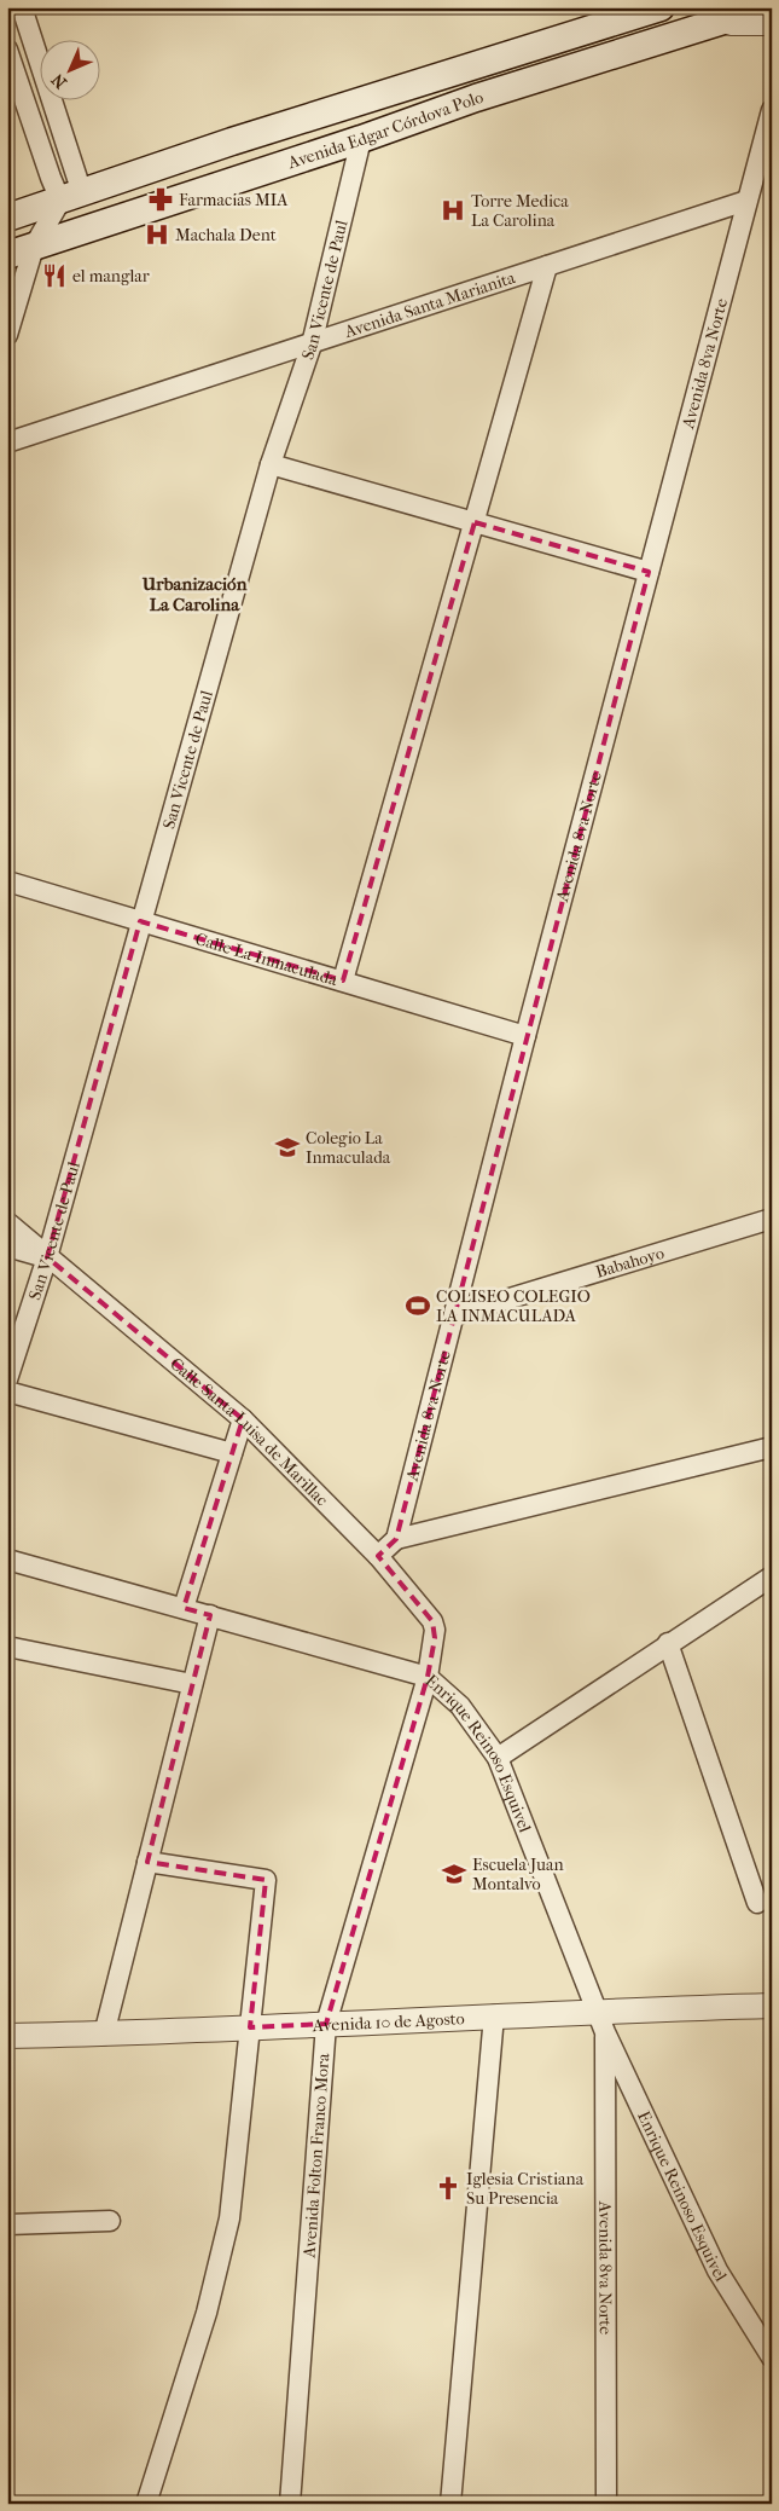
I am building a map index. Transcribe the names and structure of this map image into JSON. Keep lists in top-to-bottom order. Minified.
{"streets":{"main road":["Avenida Edgar Córdova Polo"],"street":["San Vicente de Paul","Avenida Santa Marianita","Avenida 8va Norte","Calle La Inmaculada","Babahoyo","Calle Santa Luisa de Marillac","Enrique Reinoso Esquivel","Avenida 10 de Agosto","Avenida Folton Franco Mora"]},"crossings":[["Avenida Edgar Córdova Polo","San Vicente de Paul"],["San Vicente de Paul","Avenida Santa Marianita"],["San Vicente de Paul","Calle La Inmaculada"],["San Vicente de Paul","Calle Santa Luisa de Marillac"],["Avenida Santa Marianita","Avenida 8va Norte"],["Avenida 8va Norte","Calle La Inmaculada"],["Avenida 8va Norte","Babahoyo"],["Avenida 8va Norte","Enrique Reinoso Esquivel"],["Avenida 8va Norte","Avenida 10 de Agosto"],["Calle Santa Luisa de Marillac","Enrique Reinoso Esquivel"],["Calle Santa Luisa de Marillac","Avenida Folton Franco Mora"],["Enrique Reinoso Esquivel","Avenida 10 de Agosto"],["Enrique Reinoso Esquivel","Avenida Folton Franco Mora"],["Avenida 10 de Agosto","Avenida Folton Franco Mora"]],"districts":["Urbanización La Carolina"],"places":{"pharmacy":["Farmacias MIA"],"hospital":["Torre Medica La Carolina","Machala Dent"],"restaurant":["el manglar"],"school or university":["Colegio La Inmaculada","Escuela Juan Montalvo"],"sports":["COLISEO COLEGIO LA INMACULADA"],"church":["Iglesia Cristiana Su Presencia"]},"north":"bottom left"}
